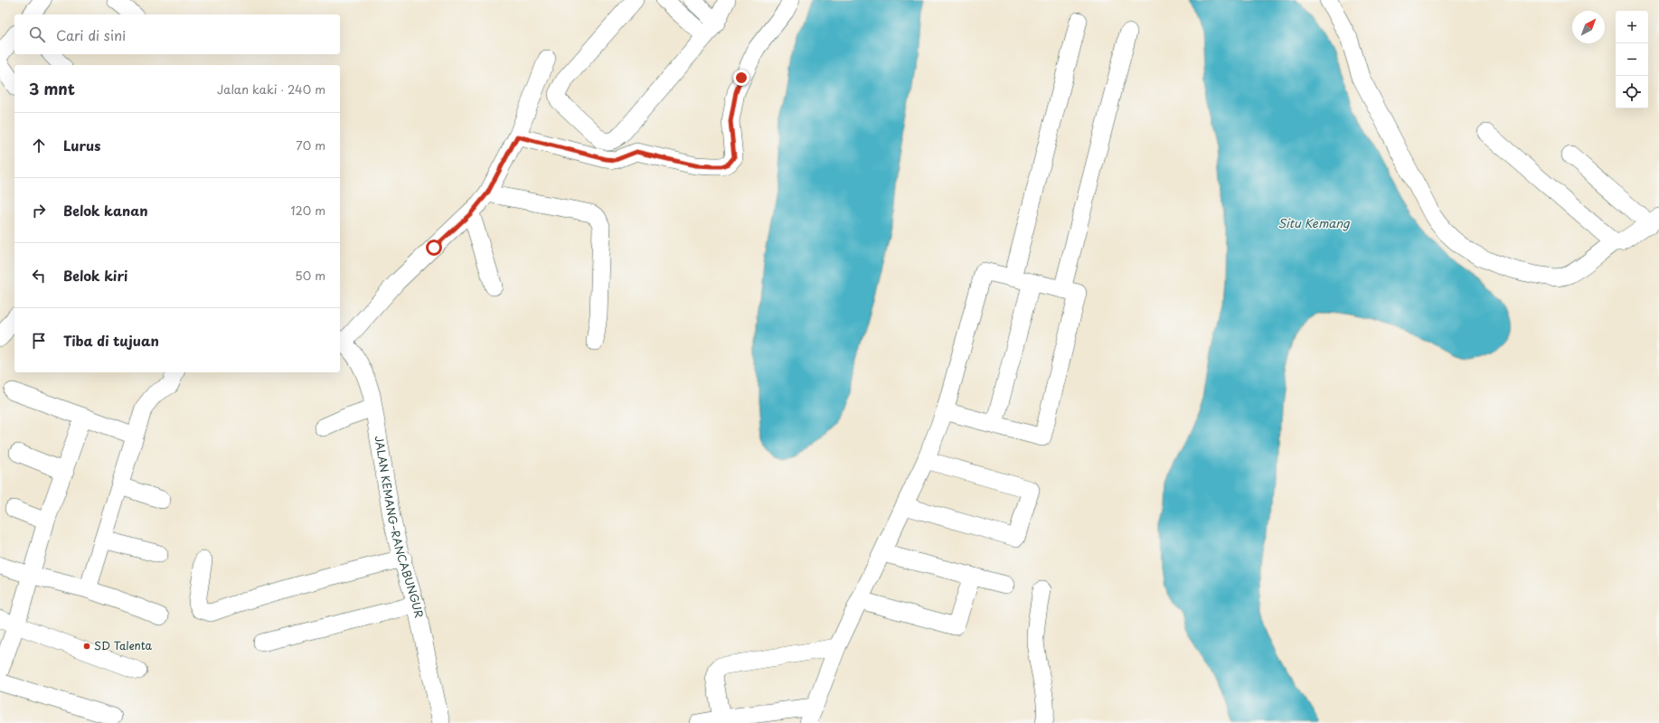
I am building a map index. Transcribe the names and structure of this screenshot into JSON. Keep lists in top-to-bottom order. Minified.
{"streets":{"street":["JALAN KEMANG–RANCABUNGUR"]},"water":["Situ Kemang"],"places":["SD Talenta"],"north":"top right","page":{"map_buttons":["+","−"],"search":"Cari di sini","heading":["3 mnt","Jalan kaki · 240 m"],"list":[["Lurus","70 m"],["Belok kanan","120 m"],["Belok kiri","50 m"],"Tiba di tujuan"]}}
